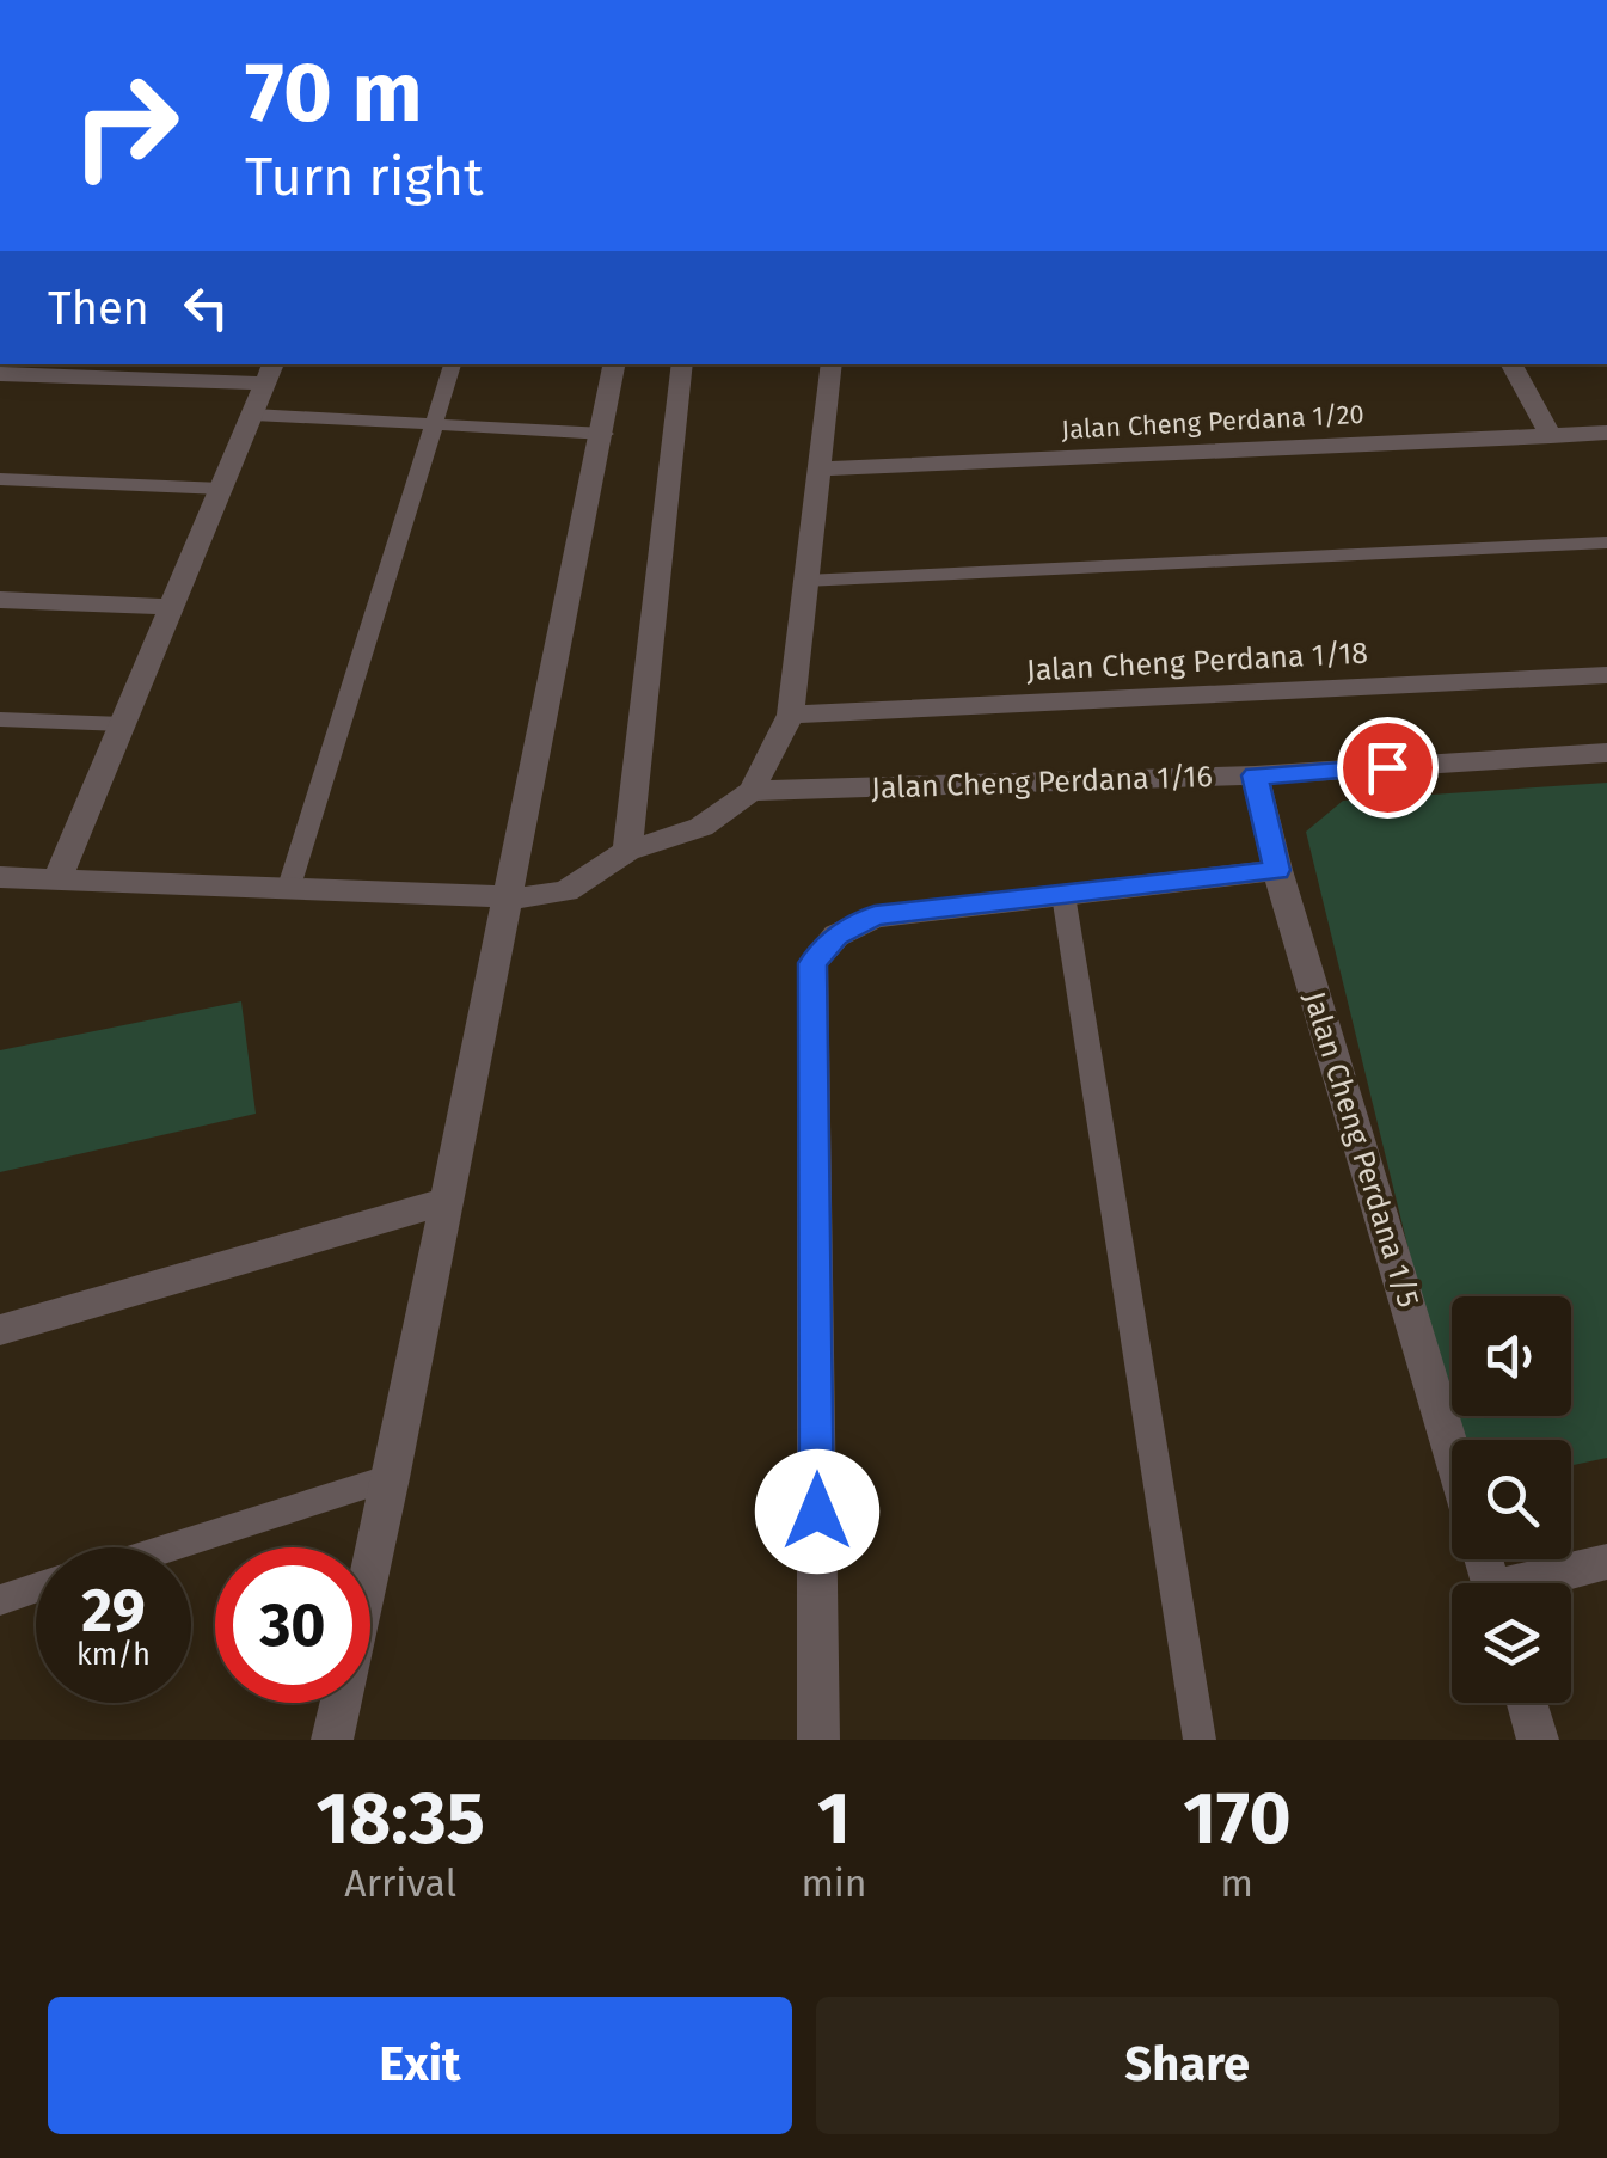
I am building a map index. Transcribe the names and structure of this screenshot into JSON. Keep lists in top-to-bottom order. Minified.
{"streets":{"street":["Jalan Cheng Perdana 1/20","Jalan Cheng Perdana 1/18","Jalan Cheng Perdana 1/16","Jalan Cheng Perdana 1/5"]},"crossings":[["Jalan Cheng Perdana 1/16","Jalan Cheng Perdana 1/5"]],"page":{"turn":["70 m","Turn right"],"then":"Then","speed":"29 km/h","limit":"30","eta":["18:35","Arrival","1","min","170","m"],"buttons":["Exit","Share"]}}
